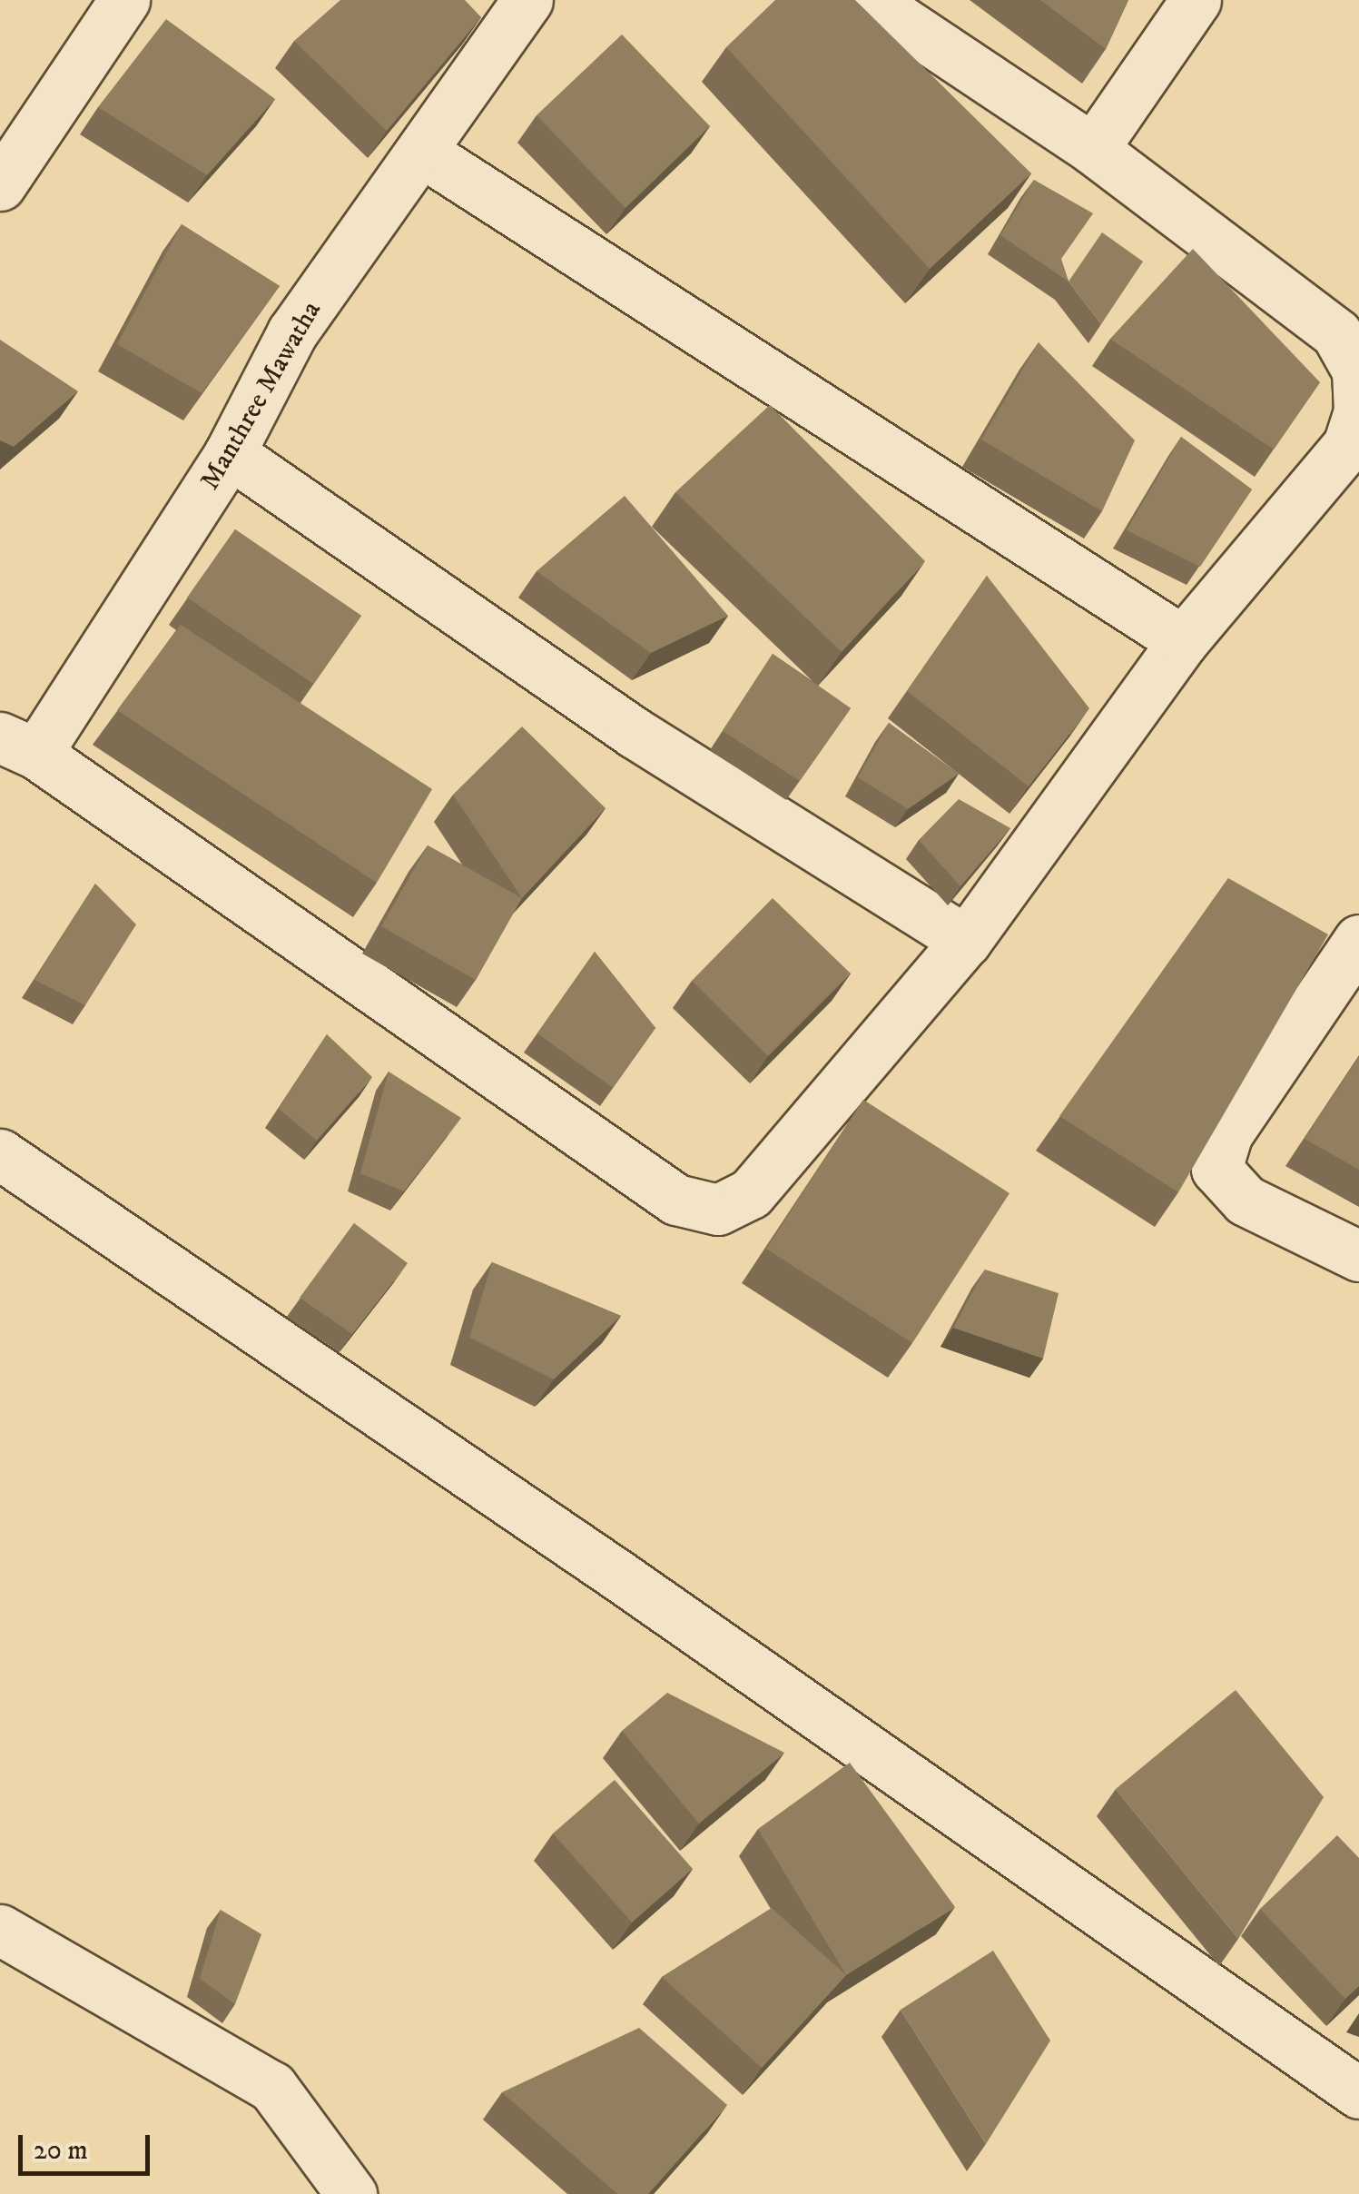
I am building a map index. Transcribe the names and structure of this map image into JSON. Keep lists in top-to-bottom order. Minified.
{"streets":{"street":["Manthree Mawatha"]},"scale_bar":"20 m"}
